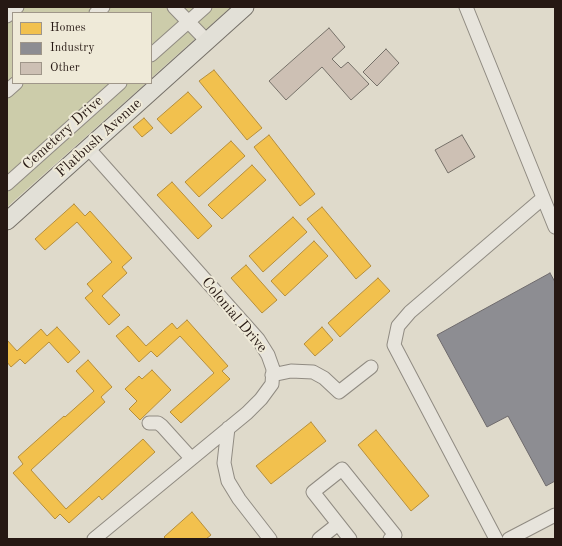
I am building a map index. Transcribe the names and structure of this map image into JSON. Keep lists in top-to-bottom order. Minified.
{"streets":{"main road":["Flatbush Avenue"],"street":["Cemetery Drive","Colonial Drive"]},"crossings":[["Flatbush Avenue","Colonial Drive"]],"legend":["Homes","Industry","Other"]}
